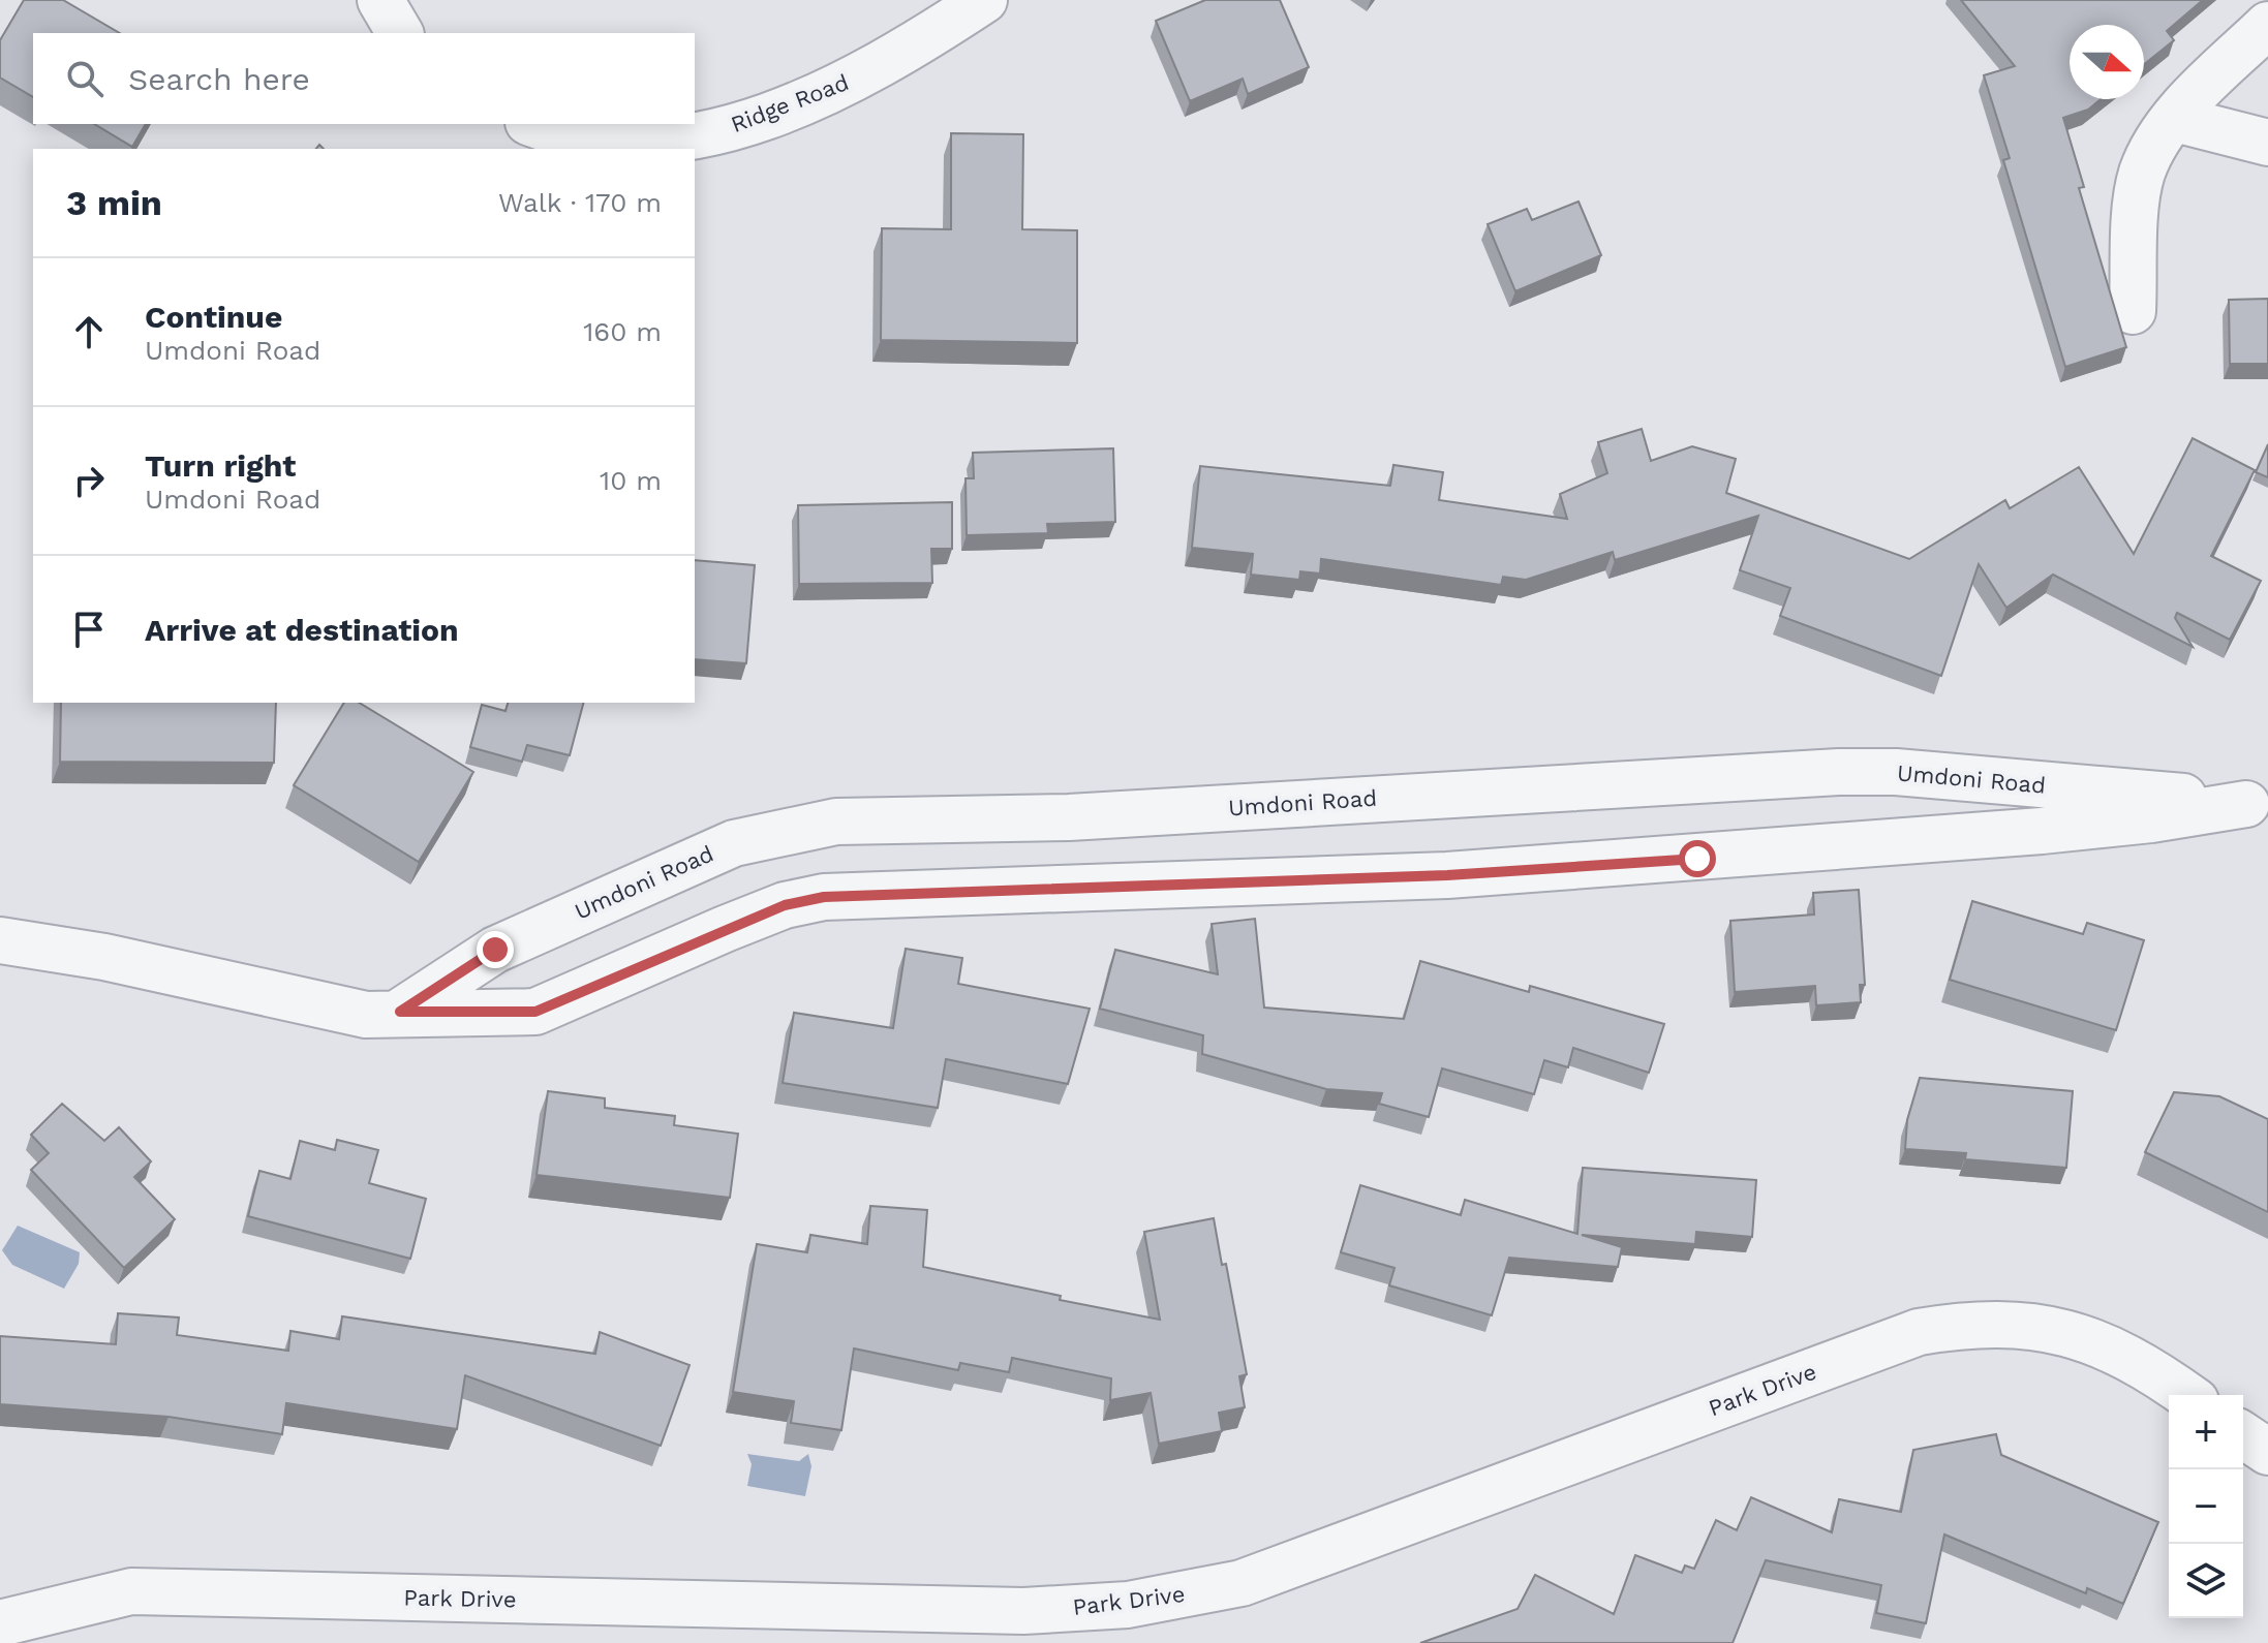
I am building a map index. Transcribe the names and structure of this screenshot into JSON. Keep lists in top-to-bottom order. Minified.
{"streets":{"street":["Ridge Road","Umdoni Road","Park Drive"]},"north":"right","page":{"search":"Search here","heading":["3 min","Walk · 170 m"],"list":[["Continue","Umdoni Road","160 m"],["Turn right","Umdoni Road","10 m"],"Arrive at destination"],"map_buttons":["+","−"]}}
